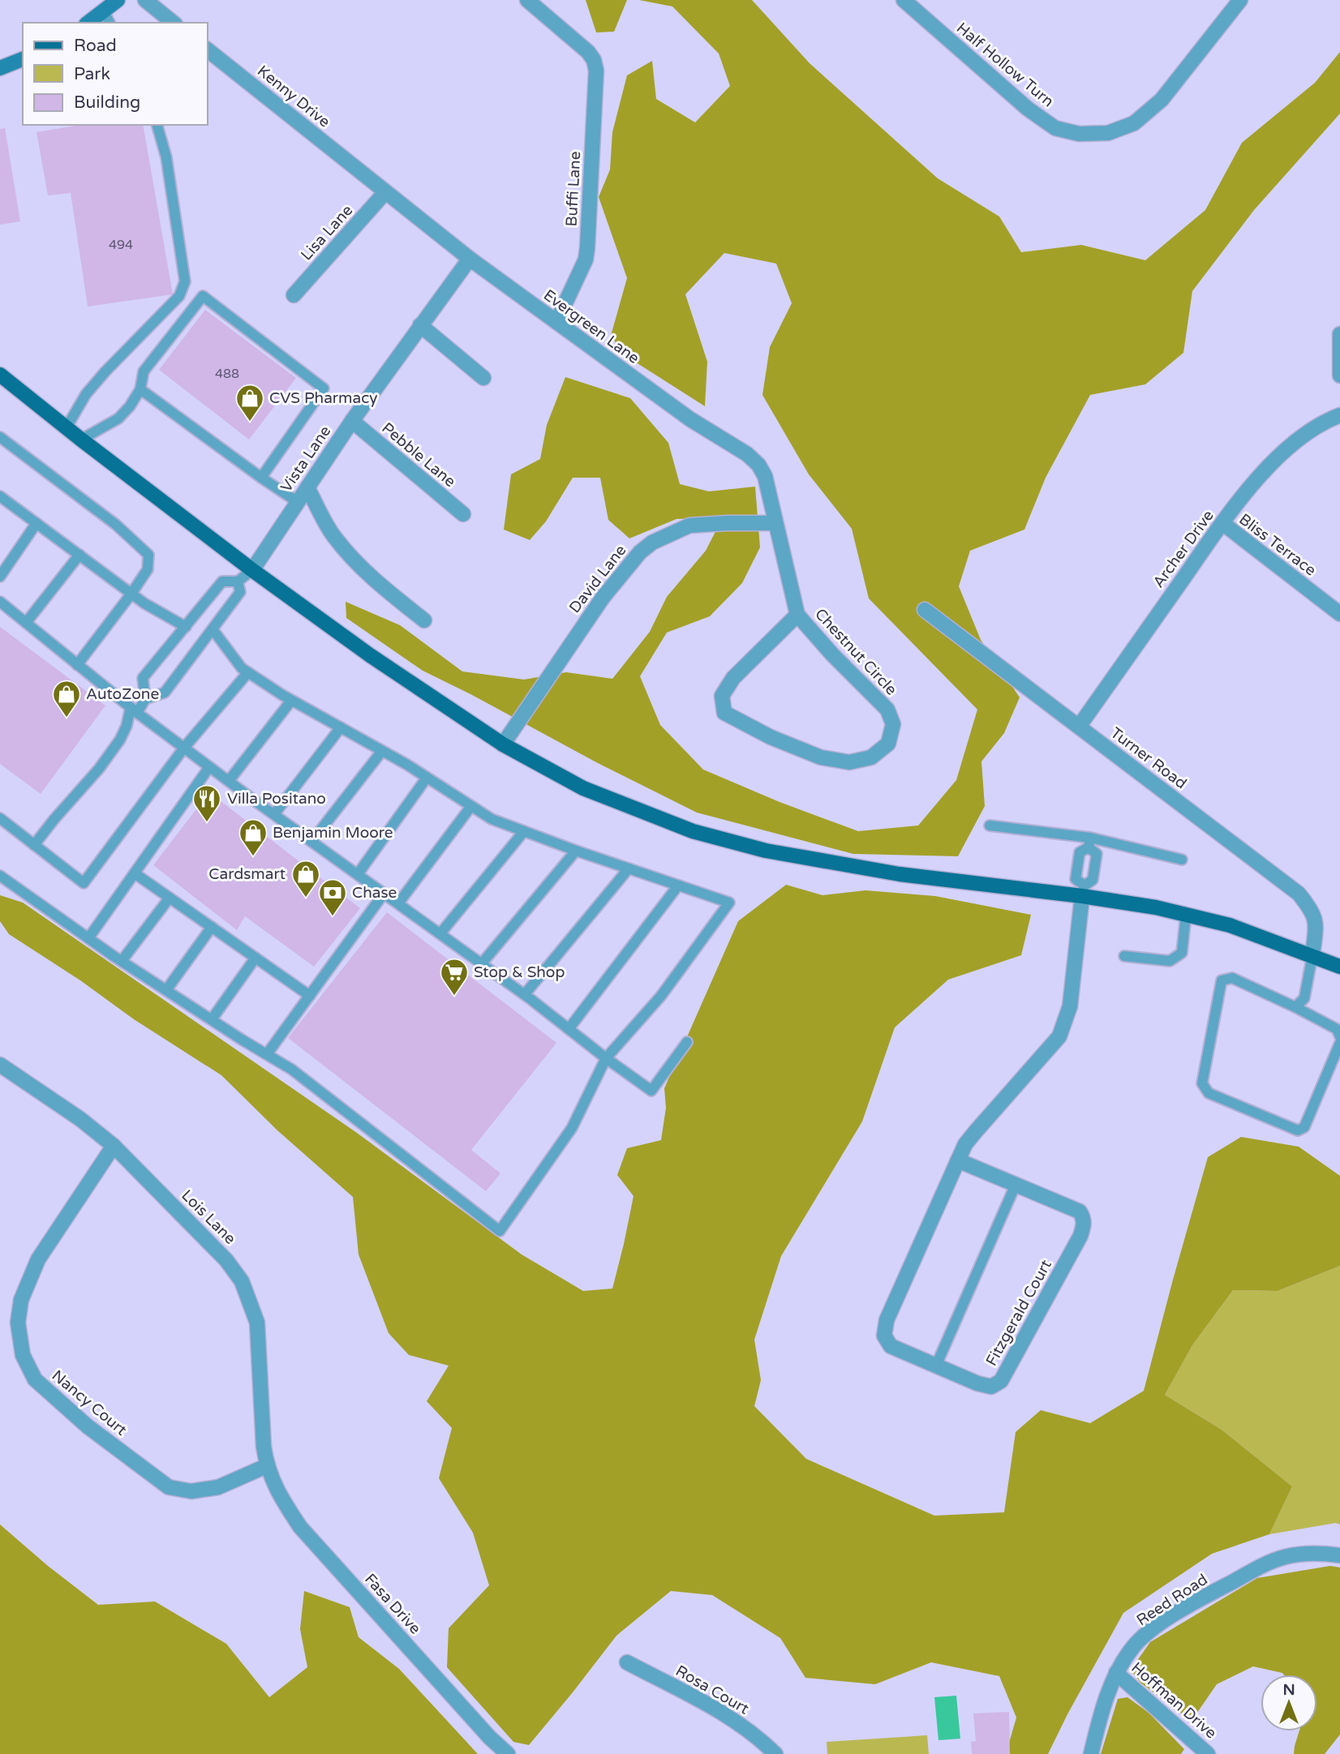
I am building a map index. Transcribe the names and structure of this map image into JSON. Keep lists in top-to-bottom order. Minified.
{"streets":{"street":["Half Hollow Turn","Kenny Drive","Buffi Lane","Lisa Lane","Evergreen Lane","Pebble Lane","Vista Lane","Bliss Terrace","Archer Drive","David Lane","Chestnut Circle","Turner Road","Lois Lane","Fitzgerald Court","Nancy Court","Reed Road","Fasa Drive","Rosa Court","Hoffman Drive"]},"crossings":[["Kenny Drive","Evergreen Lane"],["Buffi Lane","Evergreen Lane"],["Lisa Lane","Evergreen Lane"],["Evergreen Lane","Vista Lane"],["Evergreen Lane","David Lane"],["Evergreen Lane","Chestnut Circle"],["Pebble Lane","Vista Lane"],["Bliss Terrace","Archer Drive"],["Archer Drive","Turner Road"],["David Lane","Chestnut Circle"],["Lois Lane","Nancy Court"],["Lois Lane","Fasa Drive"],["Nancy Court","Fasa Drive"],["Reed Road","Hoffman Drive"]],"places":{"shop":["CVS Pharmacy","AutoZone","Benjamin Moore","Cardsmart"],"restaurant":["Villa Positano"],"bank":["Chase"],"supermarket":["Stop & Shop"]},"house_numbers":["494","488"],"legend":["Road","Park","Building"],"north":"top"}
